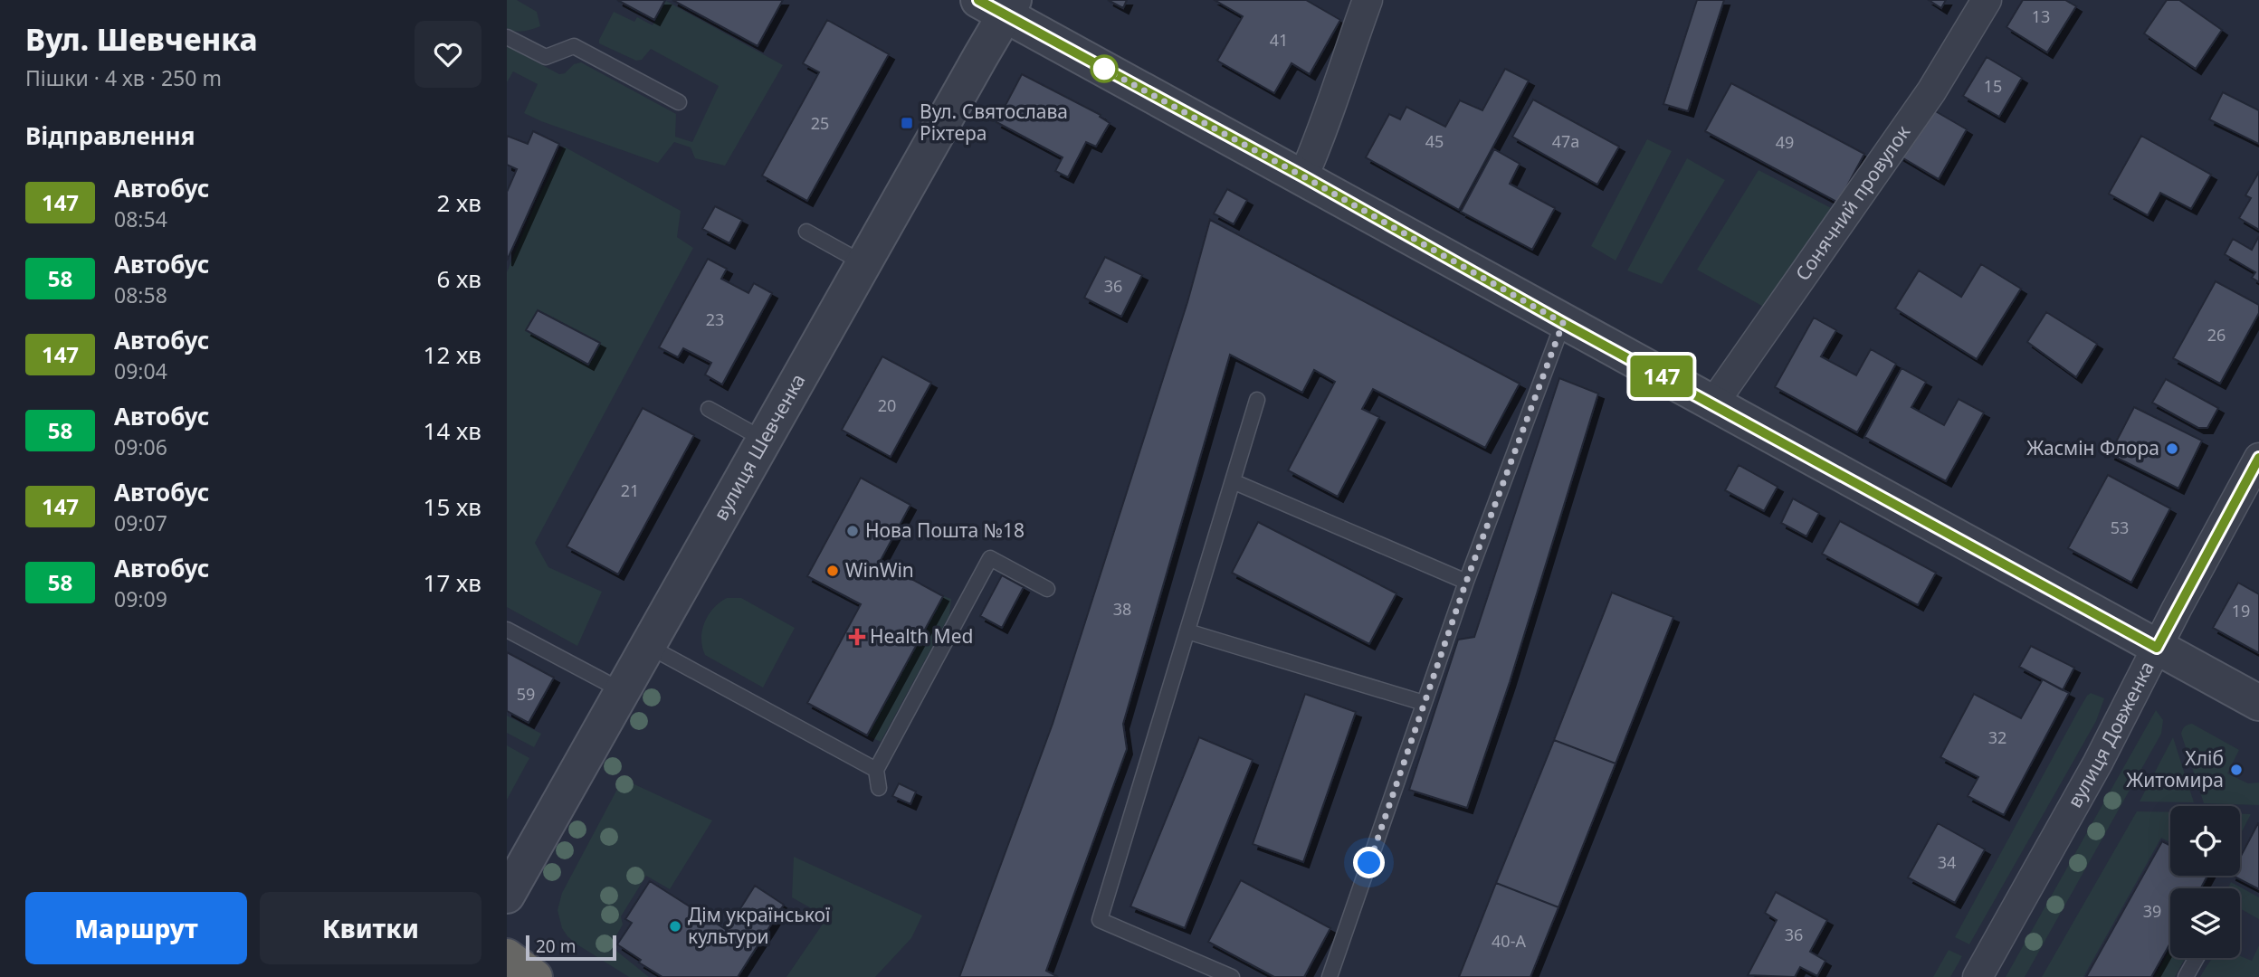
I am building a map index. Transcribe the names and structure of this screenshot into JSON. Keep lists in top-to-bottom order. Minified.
{"streets":{"street":["Сонячний провулок","вулиця Шевченка","вулиця Довженка"]},"places":{"transit":["Вул. Святослава Ріхтера"],"other":["Жасмін Флора","Нова Пошта №18","WinWin","Хліб Житомира","Дім української культури"],"health":["Health Med"]},"lines":["bus line 147"],"house_numbers":["13","41","15","25","45","47а","49","36","23","26","20","21","53","38","19","59","32","34","39","36","40-А"],"scale_bar":"20 m","page":{"heading":[["Вул. Шевченка","Пішки · 4 хв · 250 m"],"Відправлення"],"on_map":"147","list":[{"mark":"147","name":"Автобус","note":"08:54","value":"2 хв"},{"mark":"58","name":"Автобус","note":"08:58","value":"6 хв"},{"mark":"147","name":"Автобус","note":"09:04","value":"12 хв"},{"mark":"58","name":"Автобус","note":"09:06","value":"14 хв"},{"mark":"147","name":"Автобус","note":"09:07","value":"15 хв"},{"mark":"58","name":"Автобус","note":"09:09","value":"17 хв"}],"buttons":["Маршрут","Квитки"],"scale":"20 m"}}
